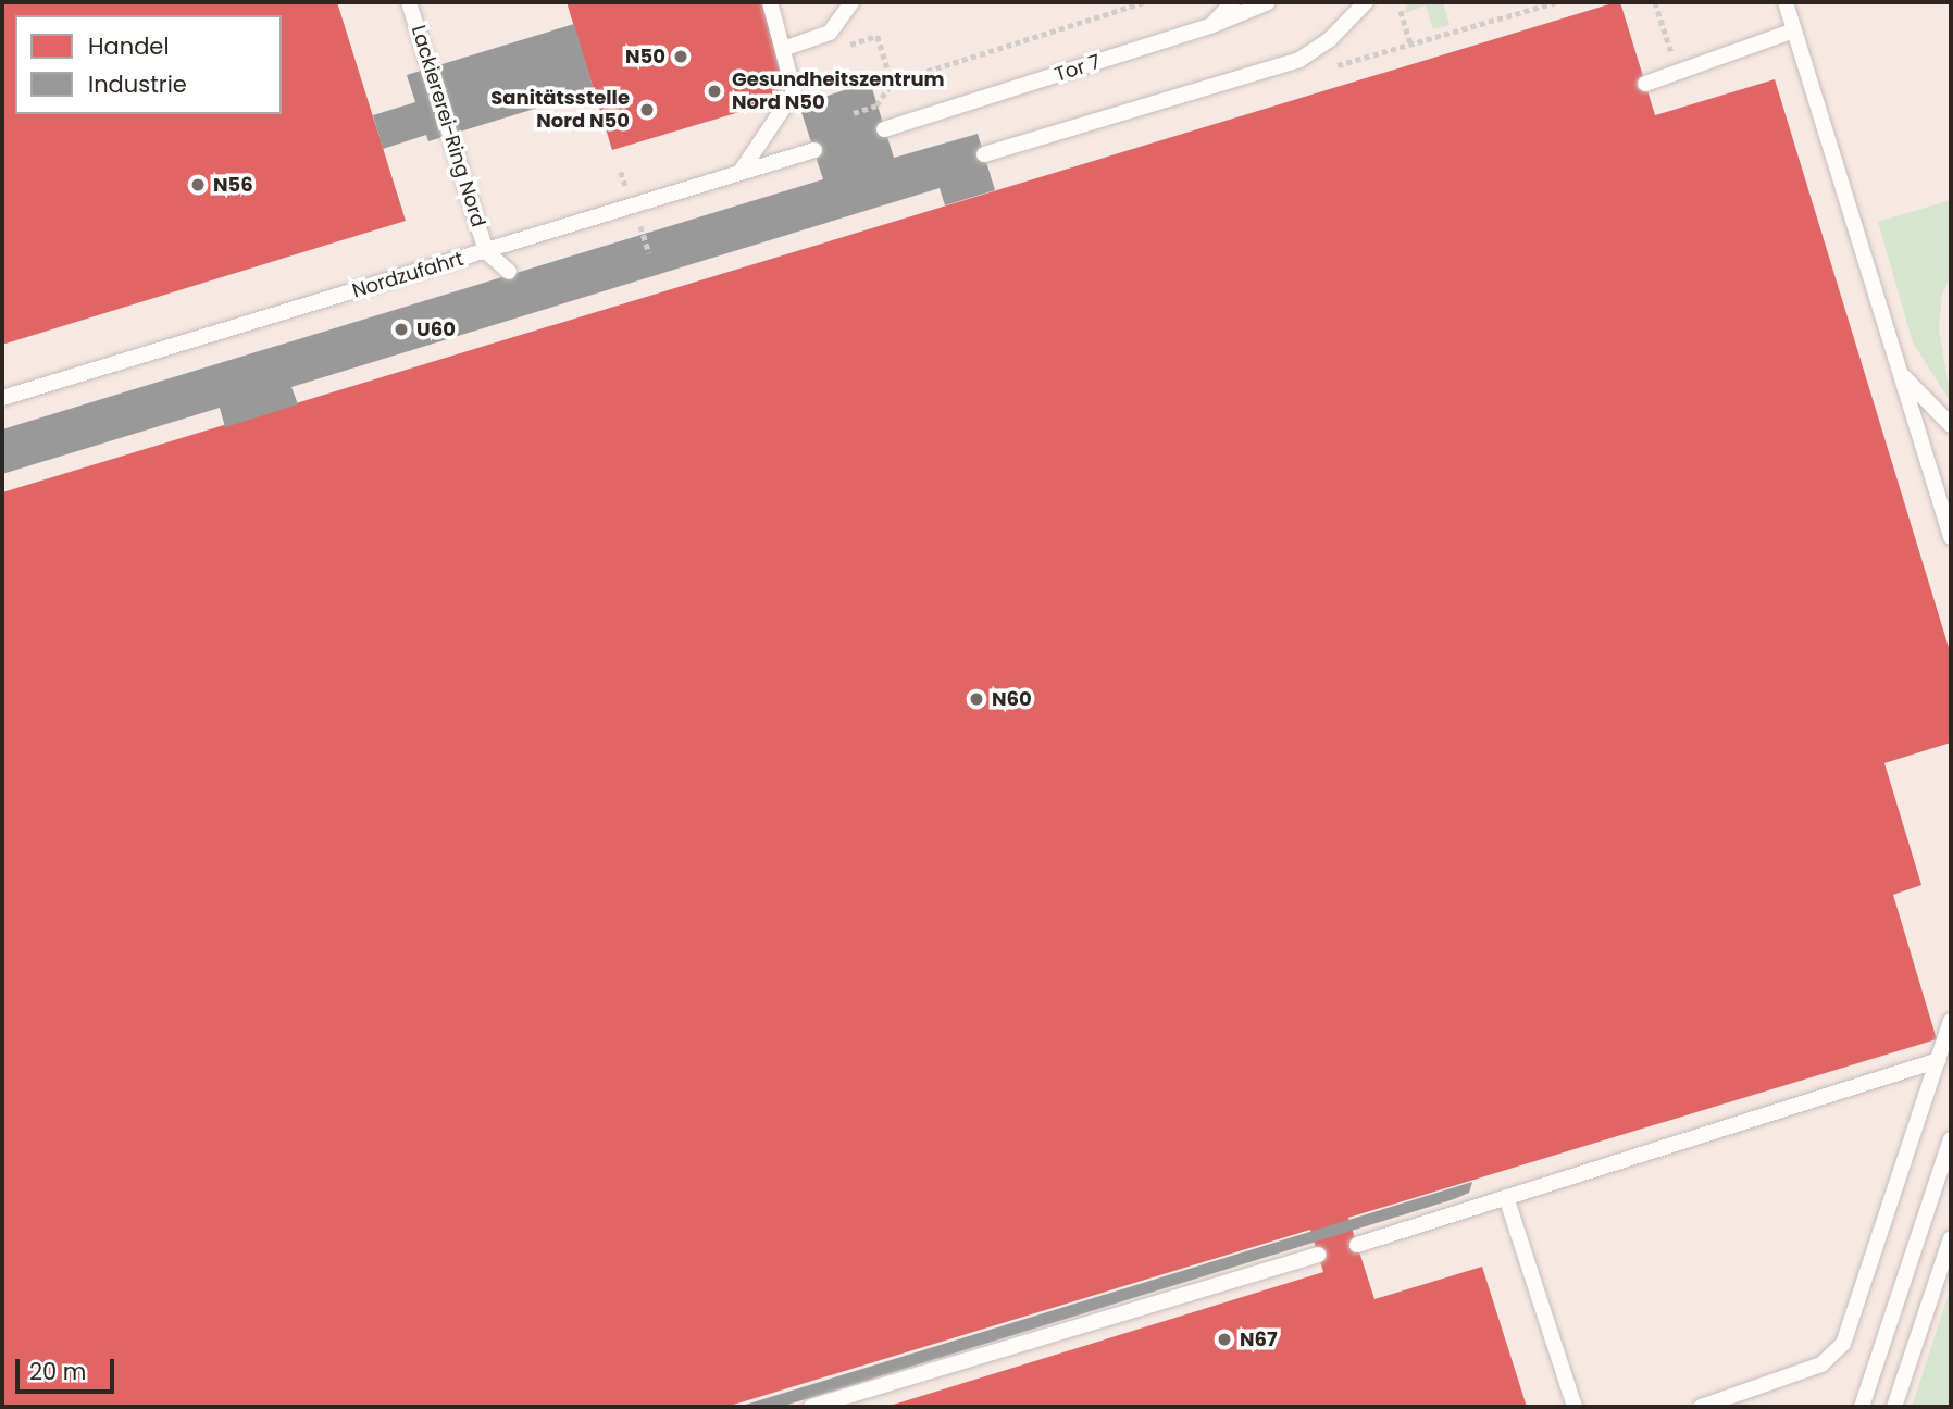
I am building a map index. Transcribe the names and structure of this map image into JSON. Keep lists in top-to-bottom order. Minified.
{"streets":{"lane":["Tor 7","Lackiererei-Ring Nord","Nordzufahrt"]},"crossings":[["Lackiererei-Ring Nord","Nordzufahrt"]],"places":["N50","Gesundheitszentrum Nord N50","Sanitätsstelle Nord N50","N56","U60","N60","N67"],"legend":["Handel","Industrie"],"scale_bar":"20 m"}
